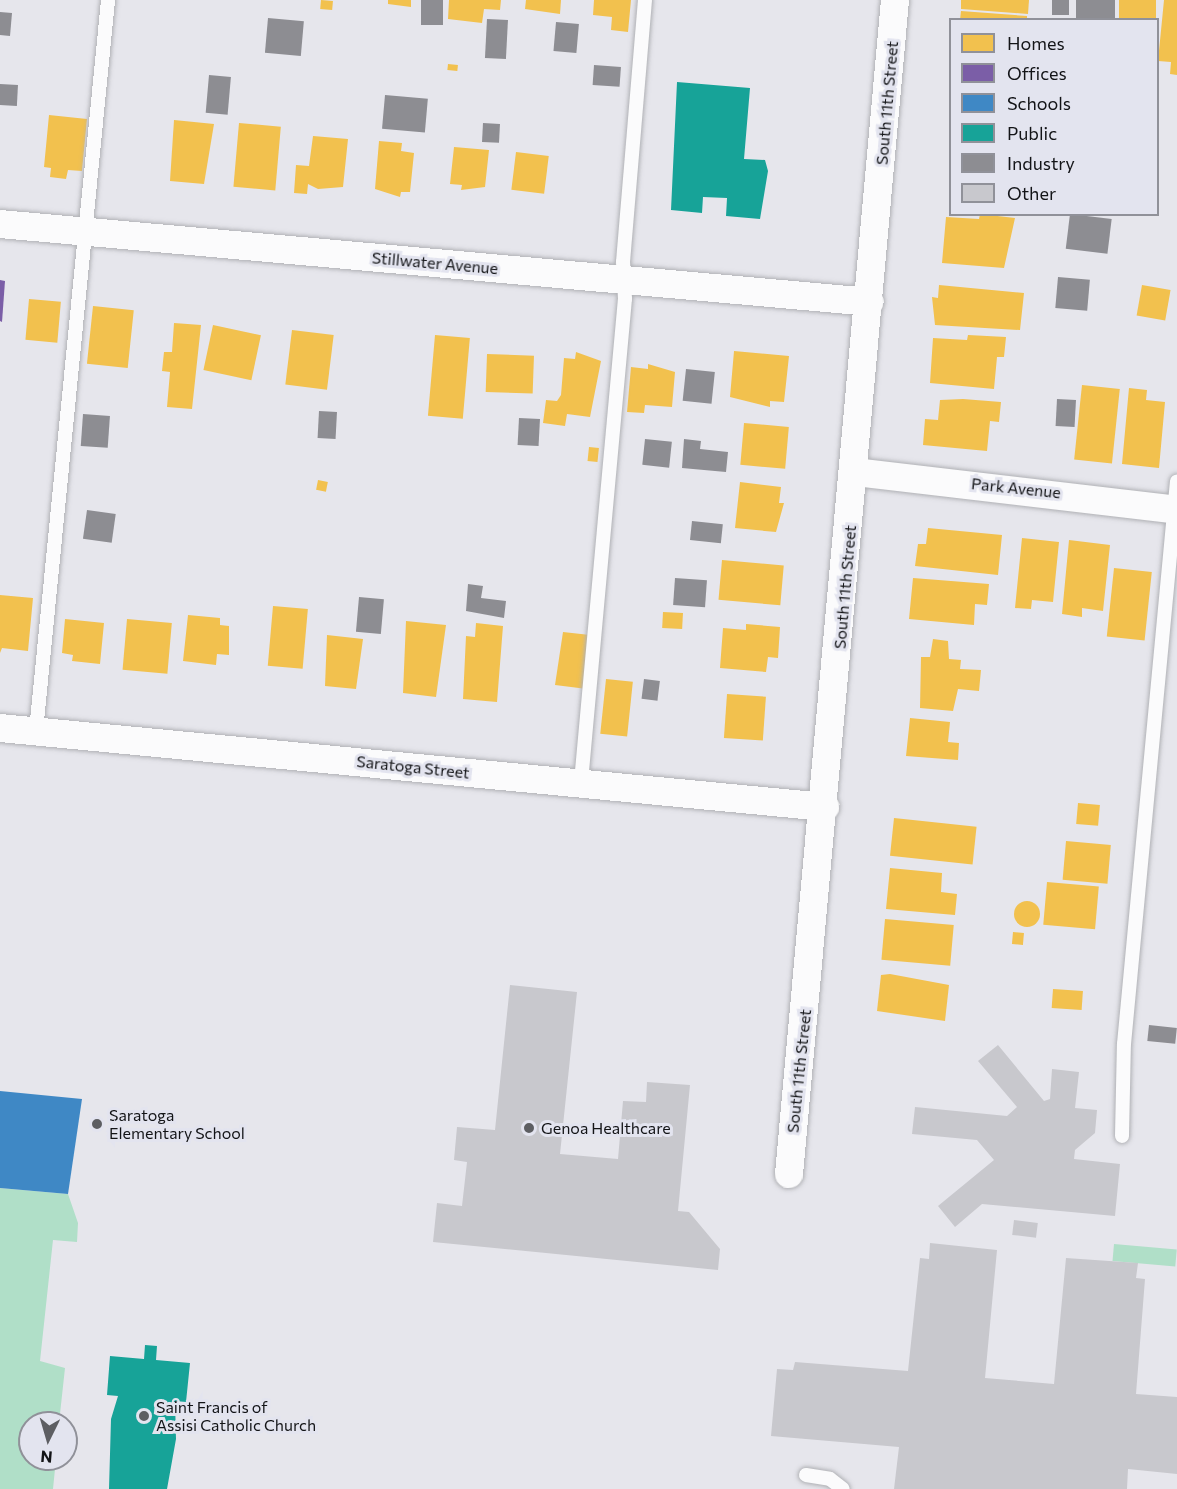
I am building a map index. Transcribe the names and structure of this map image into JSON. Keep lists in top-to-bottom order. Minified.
{"streets":{"street":["South 11th Street","Stillwater Avenue","Park Avenue","Saratoga Street"]},"crossings":[["South 11th Street","Stillwater Avenue"],["South 11th Street","Park Avenue"],["South 11th Street","Saratoga Street"]],"places":["Saratoga Elementary School","Genoa Healthcare","Saint Francis of Assisi Catholic Church"],"legend":["Homes","Offices","Schools","Public","Industry","Other"],"north":"bottom"}
